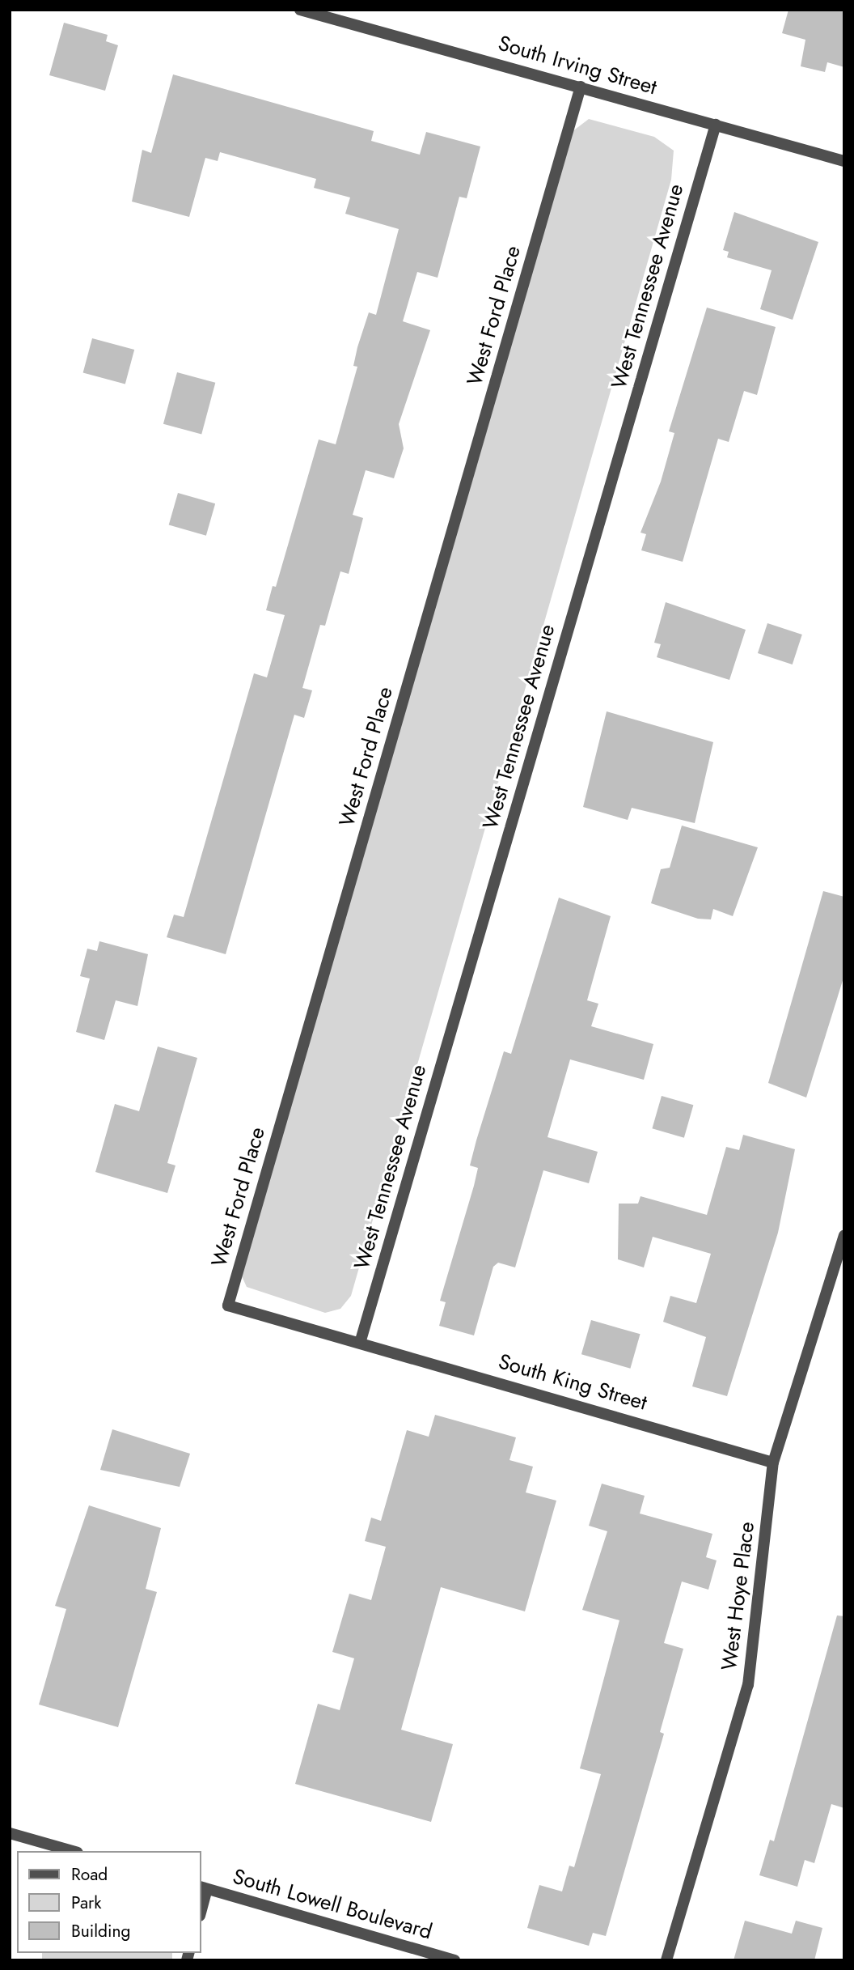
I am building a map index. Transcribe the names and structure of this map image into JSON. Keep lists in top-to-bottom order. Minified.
{"streets":{"street":["South Irving Street","West Tennessee Avenue","West Ford Place","South King Street","West Hoye Place","South Lowell Boulevard"]},"crossings":[["South Irving Street","West Tennessee Avenue"],["South Irving Street","West Ford Place"],["West Tennessee Avenue","West Ford Place"],["West Tennessee Avenue","South King Street"],["West Ford Place","South King Street"],["South King Street","West Hoye Place"]],"legend":["Road","Park","Building"]}
